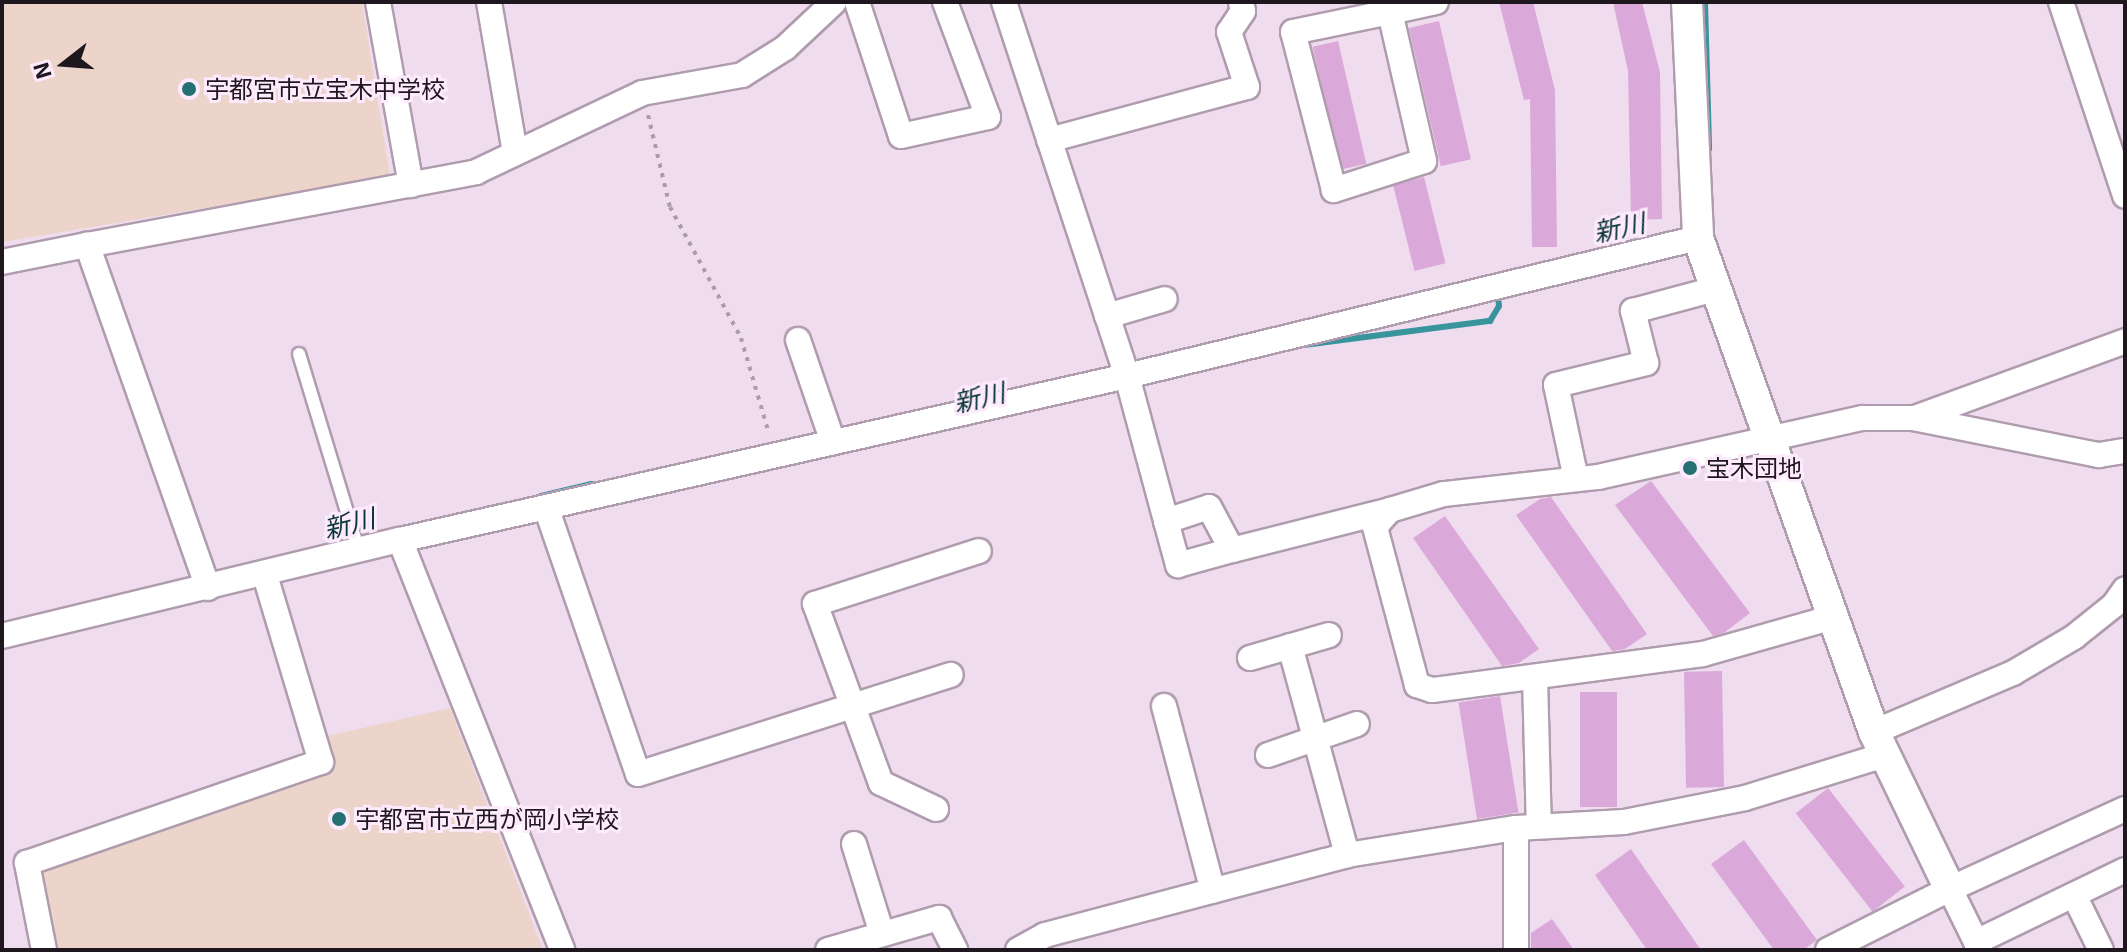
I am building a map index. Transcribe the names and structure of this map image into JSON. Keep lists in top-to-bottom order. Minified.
{"water":["新川"],"places":["宇都宮市立宝木中学校","宝木団地","宇都宮市立西が岡小学校"],"north":"left"}
